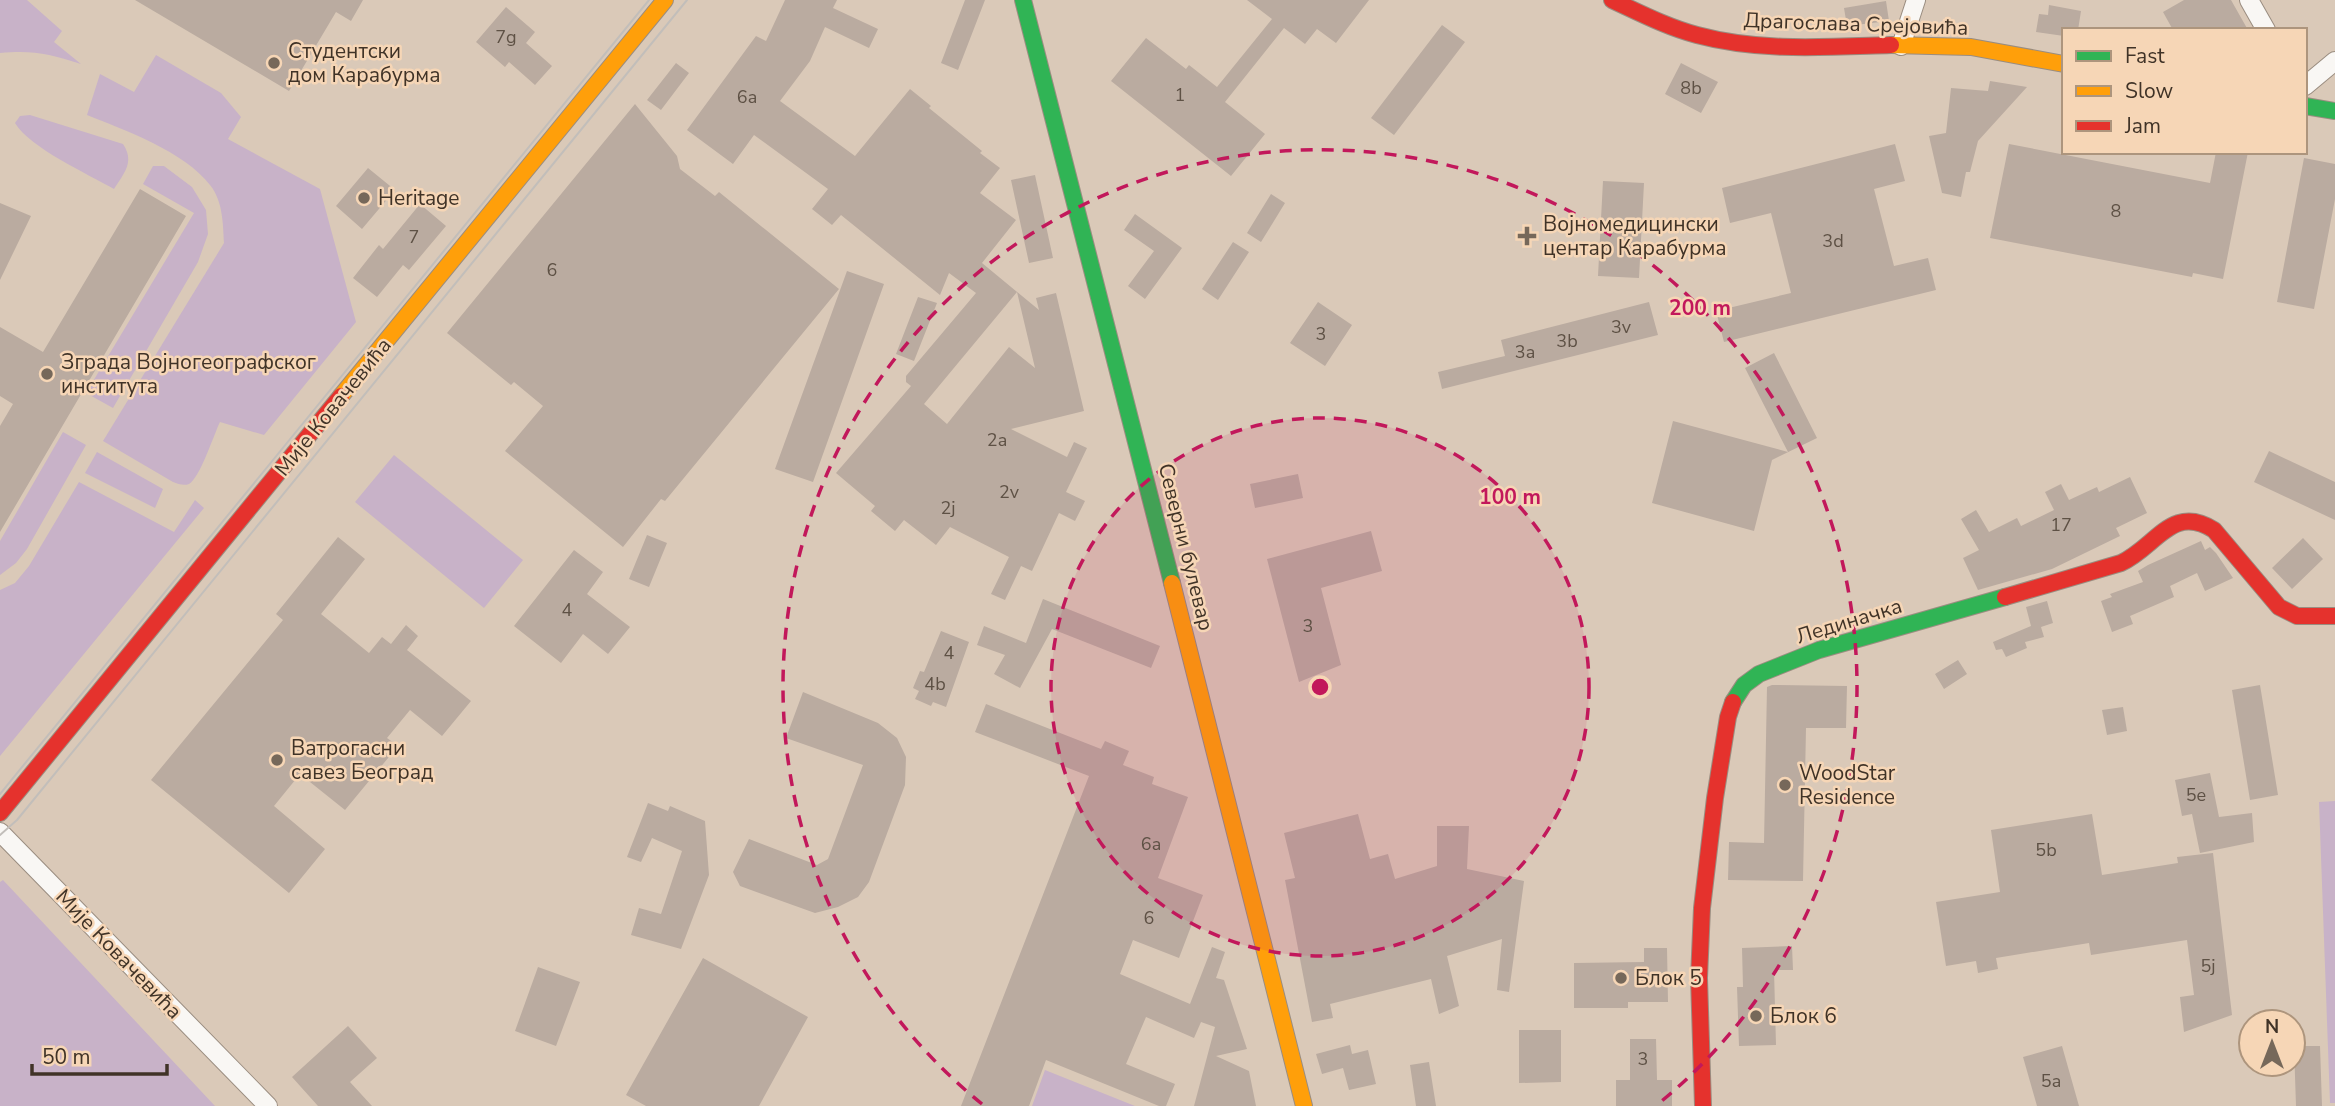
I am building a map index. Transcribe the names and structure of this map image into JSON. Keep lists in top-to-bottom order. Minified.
{"streets":{"street":["Драгослава Срејовића","Мије Ковачевића","Северни булевар","Лединачка"]},"places":{"other":["Студентски дом Карабурма","Heritage","Зграда Војногеографског института","Ватрогасни савез Београд","WoodStar Residence","Блок 5","Блок 6"],"health":["Војномедицински центар Карабурма"]},"house_numbers":["7g","8b","1","6a","8","7","3d","6","3v","3","3b","3a","2a","2v","2j","17","4","3","4","4b","5e","6a","5b","6","5j","3","5a"],"legend":["Fast","Slow","Jam"],"scale_bar":"50 m","north":"top","rings":["200 m","100 m"]}
